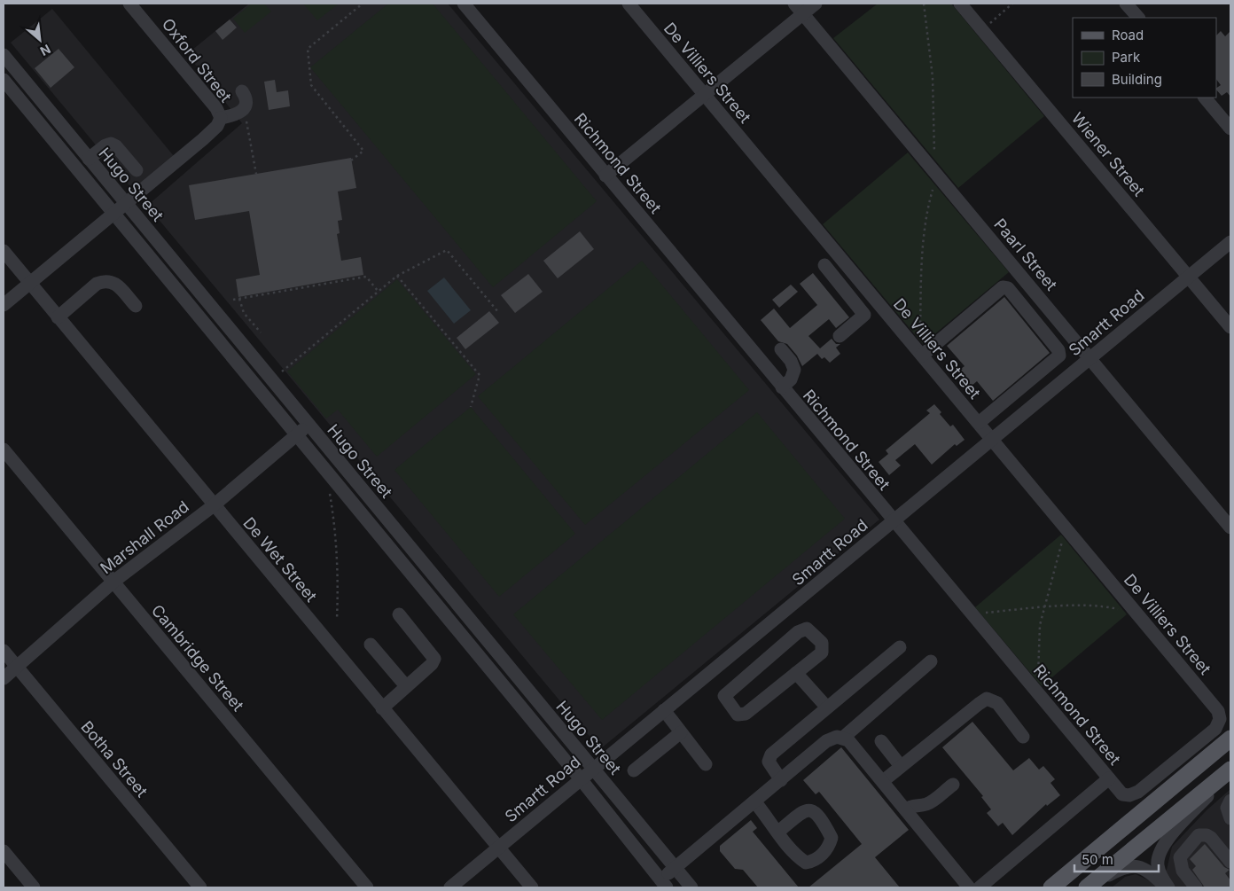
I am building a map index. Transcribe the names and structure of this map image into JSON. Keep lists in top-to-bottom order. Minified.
{"streets":{"street":["Oxford Street","De Villiers Street","Wiener Street","Richmond Street","Hugo Street","Paarl Street","Smartt Road","Marshall Road","De Wet Street","Cambridge Street","Botha Street"]},"crossings":[["De Villiers Street","Richmond Street"],["De Villiers Street","Smartt Road"],["Wiener Street","Smartt Road"],["Richmond Street","Smartt Road"],["Hugo Street","Smartt Road"],["Hugo Street","Marshall Road"],["Paarl Street","Smartt Road"],["Smartt Road","De Wet Street"],["Marshall Road","De Wet Street"],["Marshall Road","Cambridge Street"],["Marshall Road","Botha Street"]],"legend":["Road","Park","Building"],"scale_bar":"50 m","north":"bottom right"}
